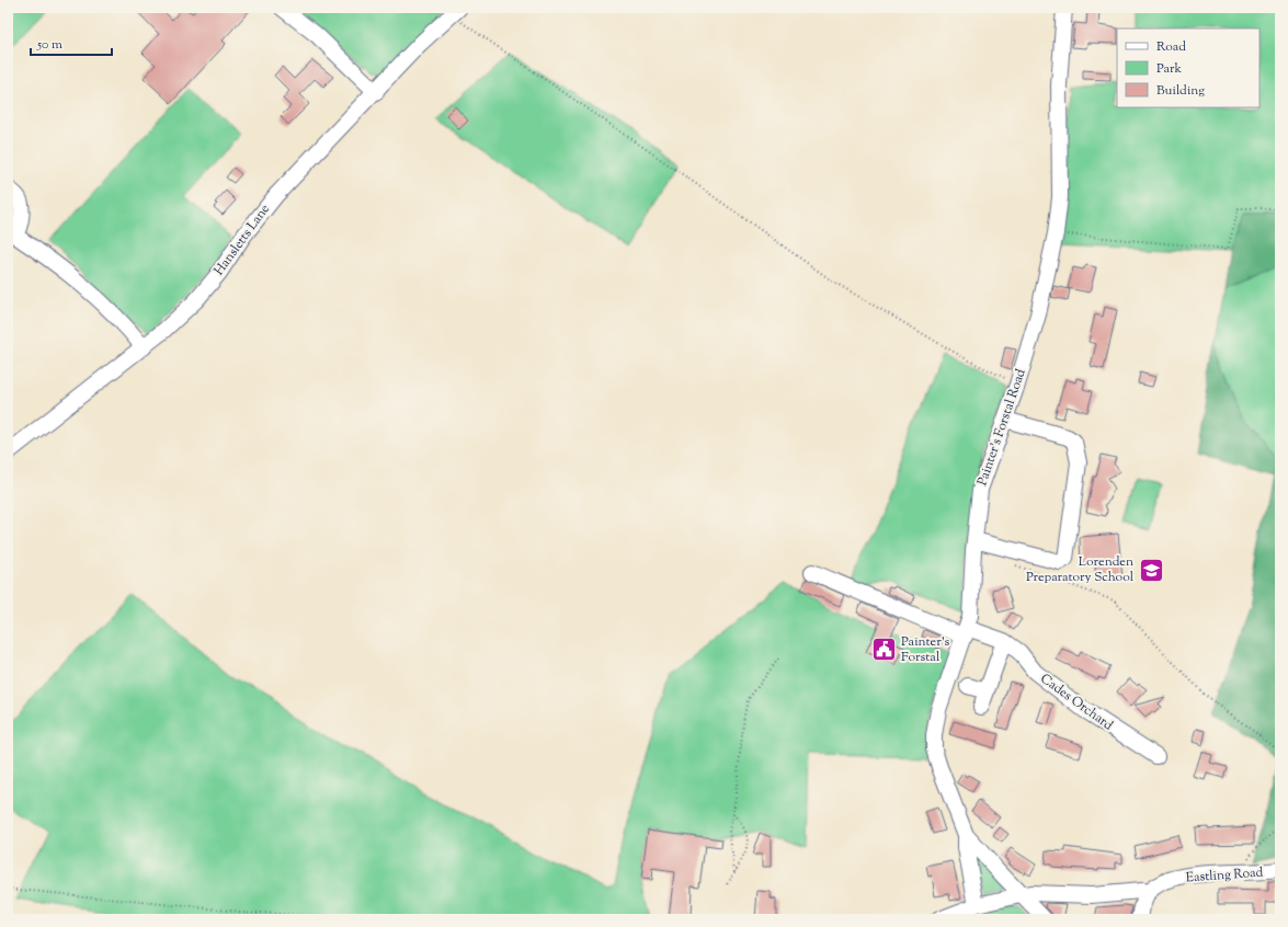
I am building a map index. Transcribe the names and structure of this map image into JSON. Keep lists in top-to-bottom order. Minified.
{"streets":{"street":["Hansletts Lane","Painter's Forstal Road","Cades Orchard","Eastling Road"]},"crossings":[["Painter's Forstal Road","Cades Orchard"]],"places":{"school or university":["Lorenden Preparatory School"],"public building":["Painter's Forstal"]},"legend":["Road","Park","Building"],"scale_bar":"50 m"}
